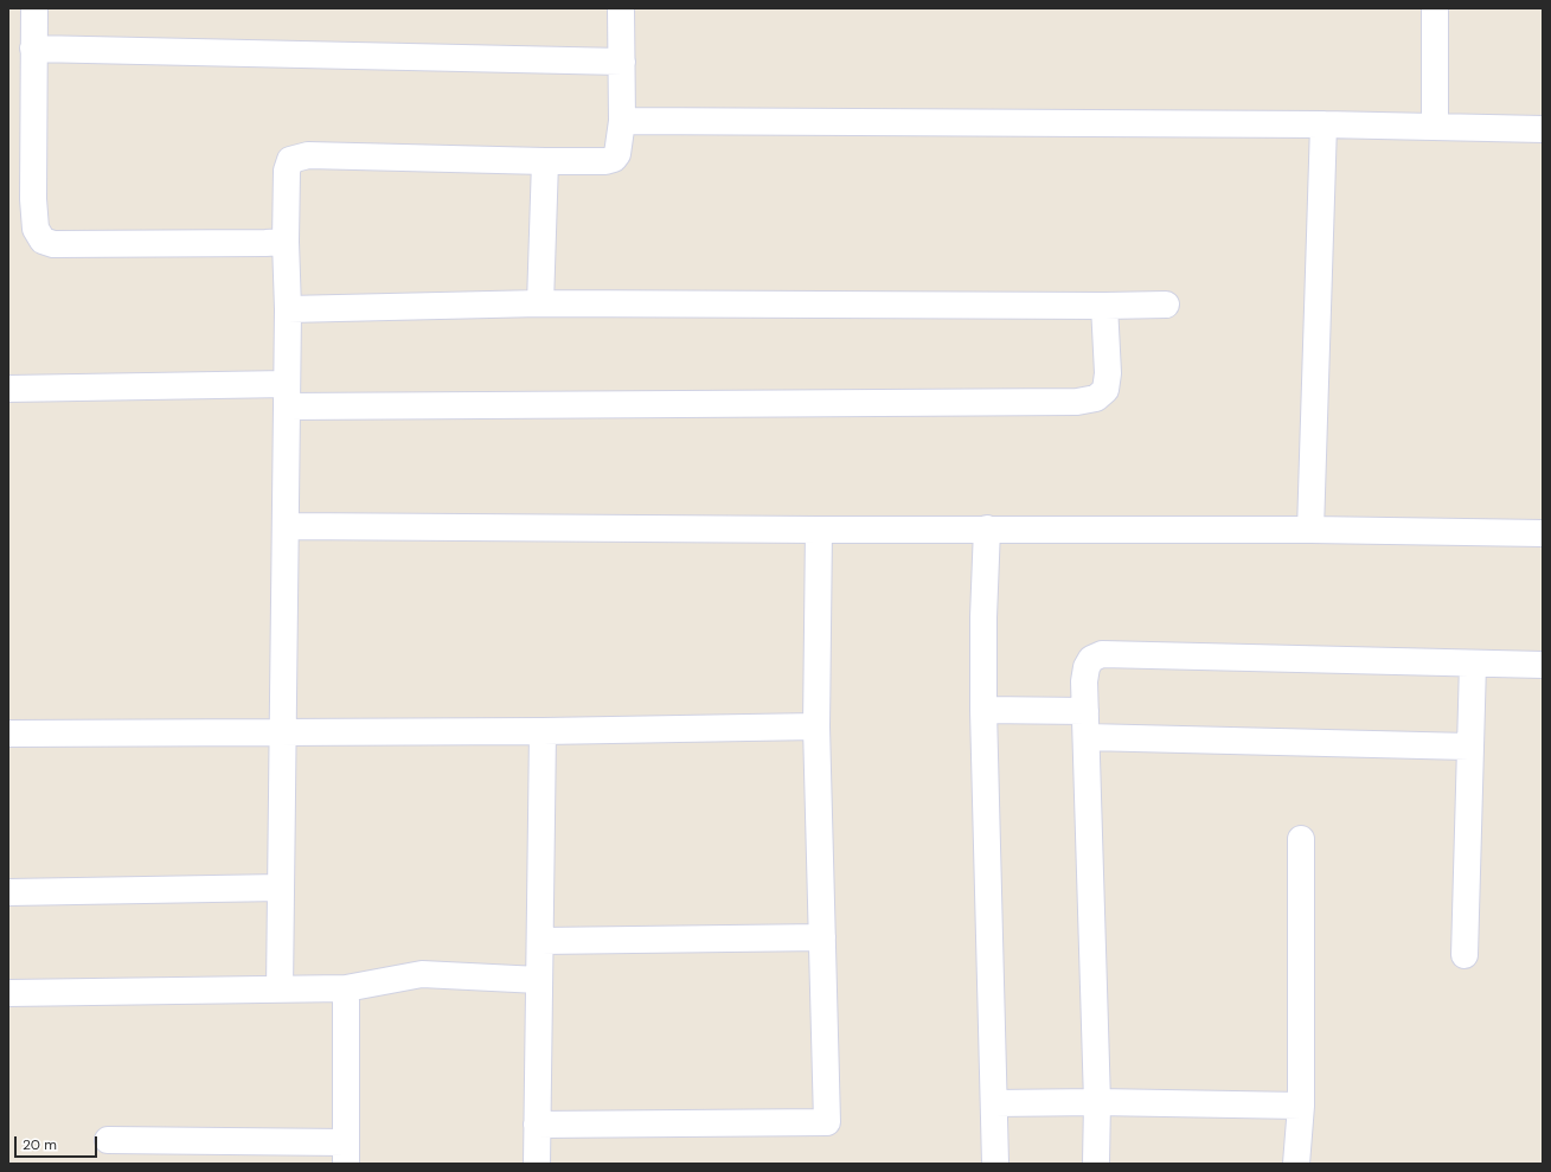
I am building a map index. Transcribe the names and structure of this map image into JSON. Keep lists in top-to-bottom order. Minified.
{"scale_bar":"20 m"}
